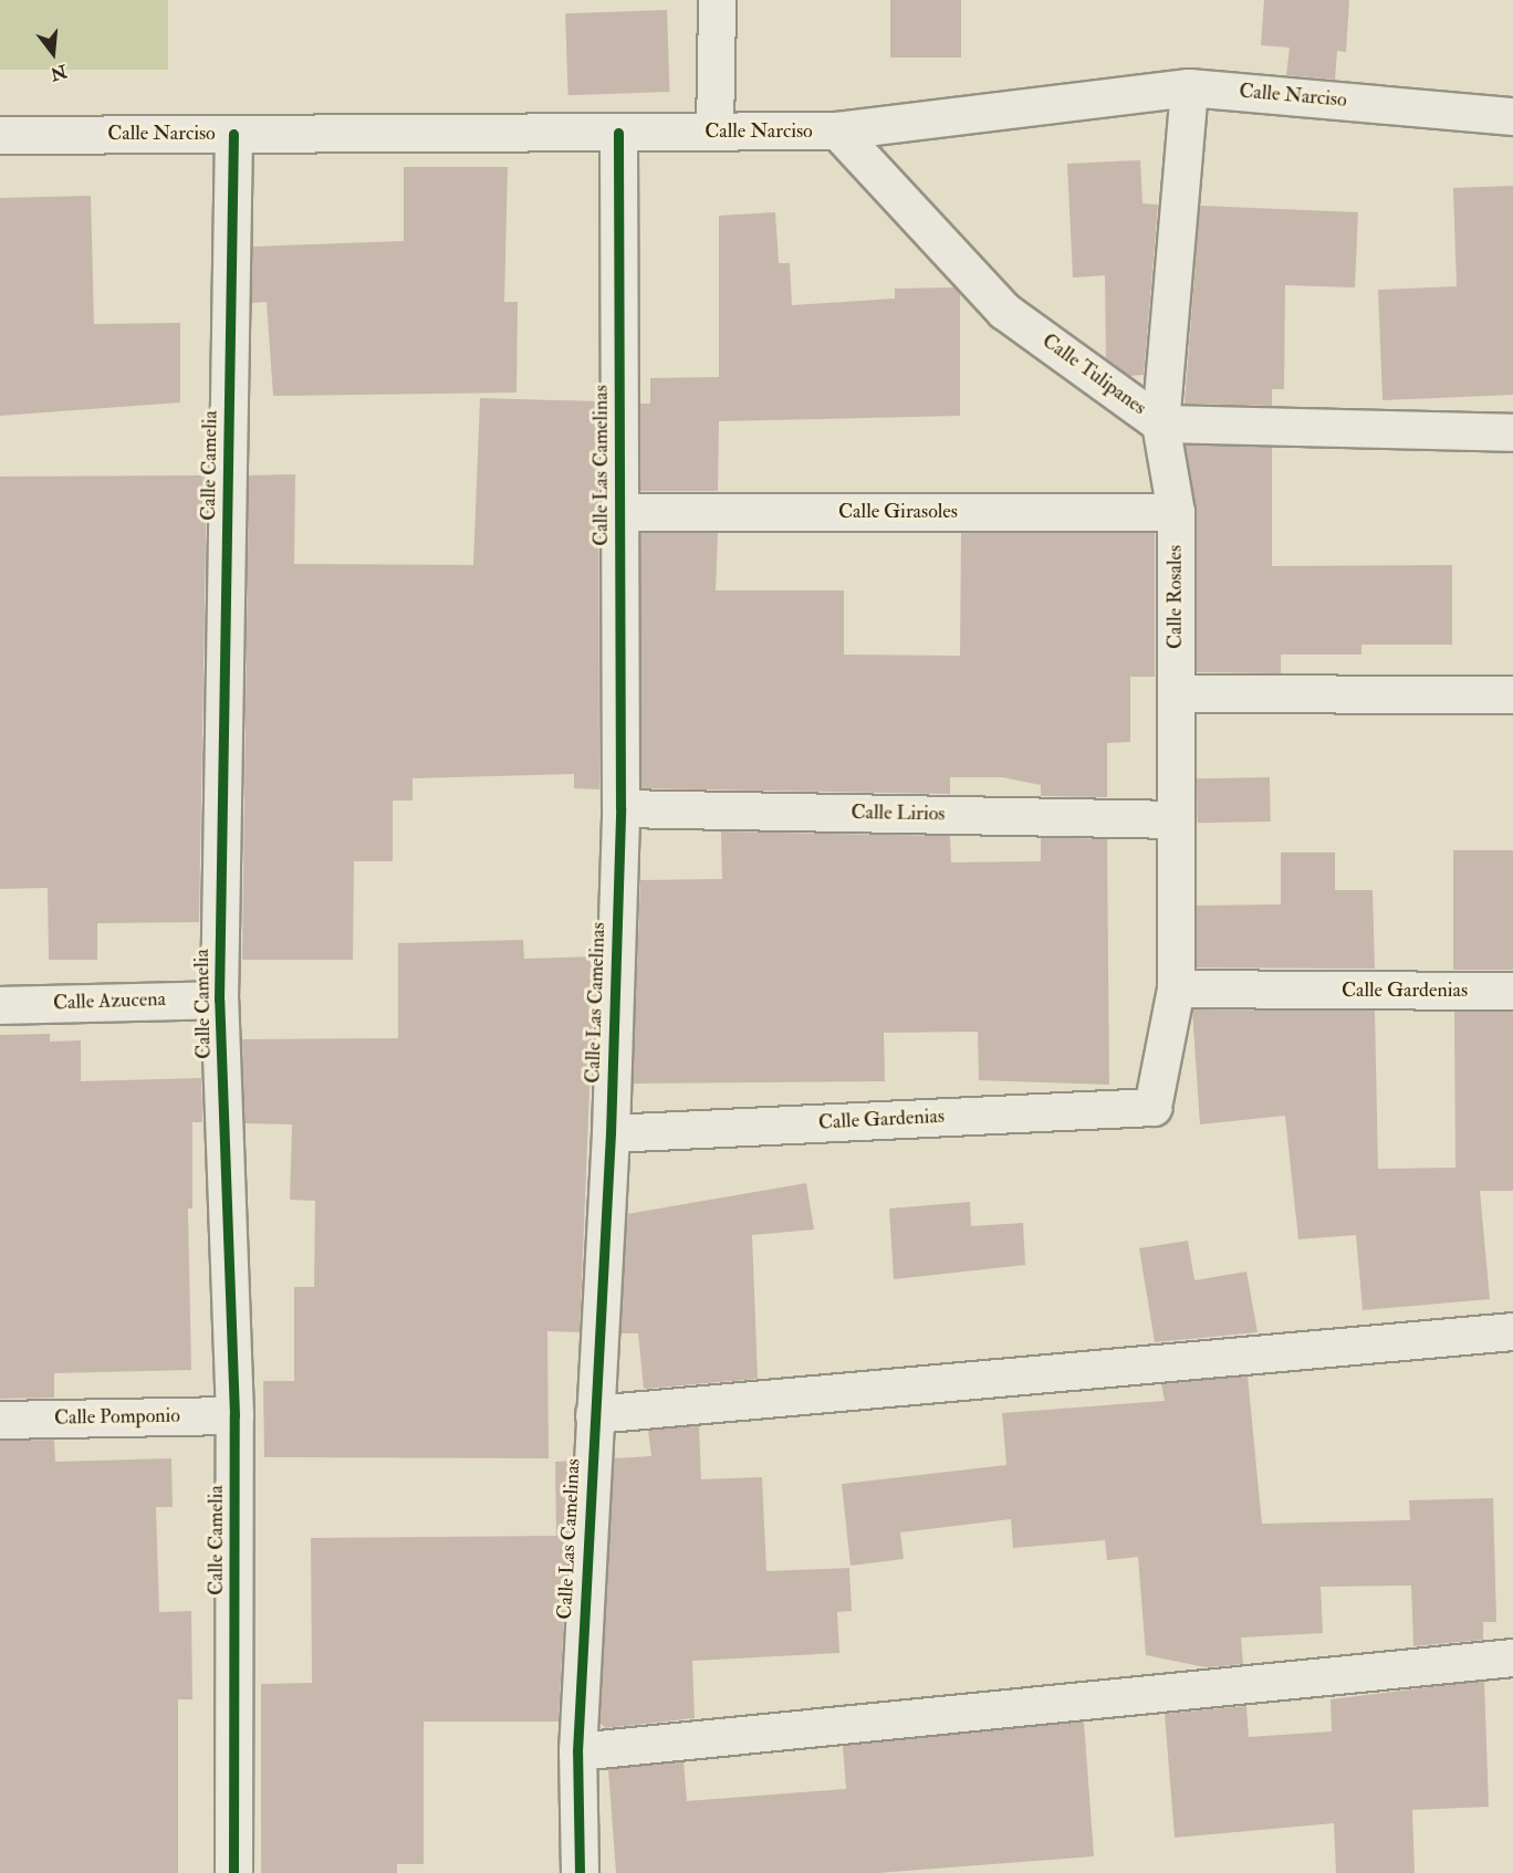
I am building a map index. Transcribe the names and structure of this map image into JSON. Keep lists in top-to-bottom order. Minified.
{"streets":{"street":["Calle Narciso","Calle Tulipanes","Calle Camelia","Calle Las Camelinas","Calle Girasoles","Calle Rosales","Calle Lirios","Calle Gardenias","Calle Azucena","Calle Pomponio"]},"crossings":[["Calle Narciso","Calle Tulipanes"],["Calle Narciso","Calle Camelia"],["Calle Narciso","Calle Las Camelinas"],["Calle Narciso","Calle Rosales"],["Calle Tulipanes","Calle Rosales"],["Calle Camelia","Calle Azucena"],["Calle Camelia","Calle Pomponio"],["Calle Las Camelinas","Calle Girasoles"],["Calle Las Camelinas","Calle Lirios"],["Calle Las Camelinas","Calle Gardenias"],["Calle Girasoles","Calle Rosales"],["Calle Rosales","Calle Lirios"],["Calle Rosales","Calle Gardenias"]],"north":"bottom"}
